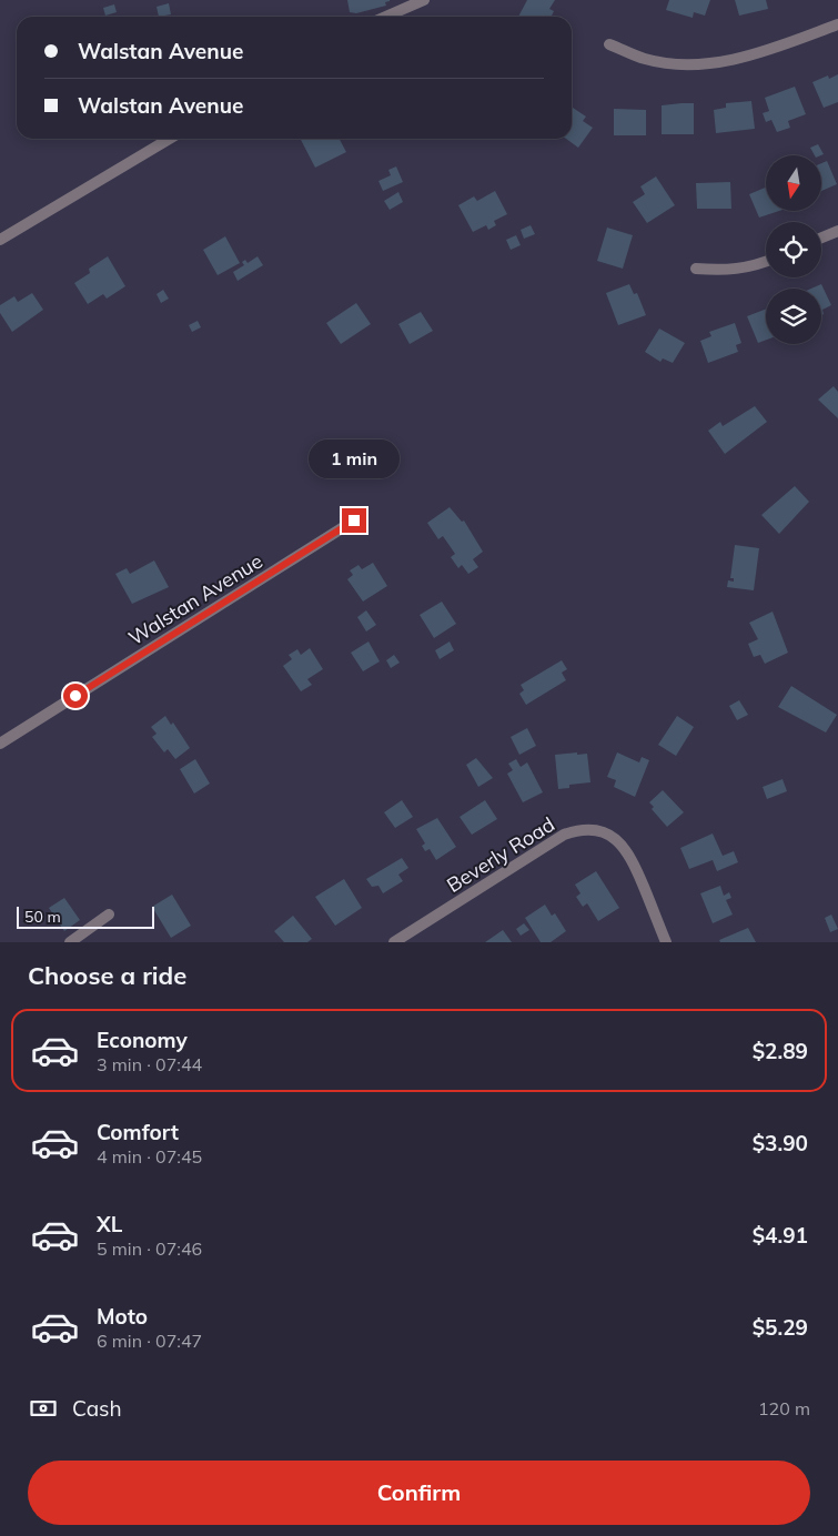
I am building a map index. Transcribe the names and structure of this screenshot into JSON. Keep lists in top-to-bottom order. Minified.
{"streets":{"street":["Walstan Avenue","Beverly Road"]},"scale_bar":"50 m","north":"bottom","page":{"banner":["Walstan Avenue","Walstan Avenue"],"bubble":"1 min","scale":"50 m","heading":"Choose a ride","list":[{"name":"Economy","note":"3 min · 07:44","value":"$2.89"},{"name":"Comfort","note":"4 min · 07:45","value":"$3.90"},{"name":"XL","note":"5 min · 07:46","value":"$4.91"},{"name":"Moto","note":"6 min · 07:47","value":"$5.29"}],"pay":["Cash","120 m"],"buttons":"Confirm"}}
